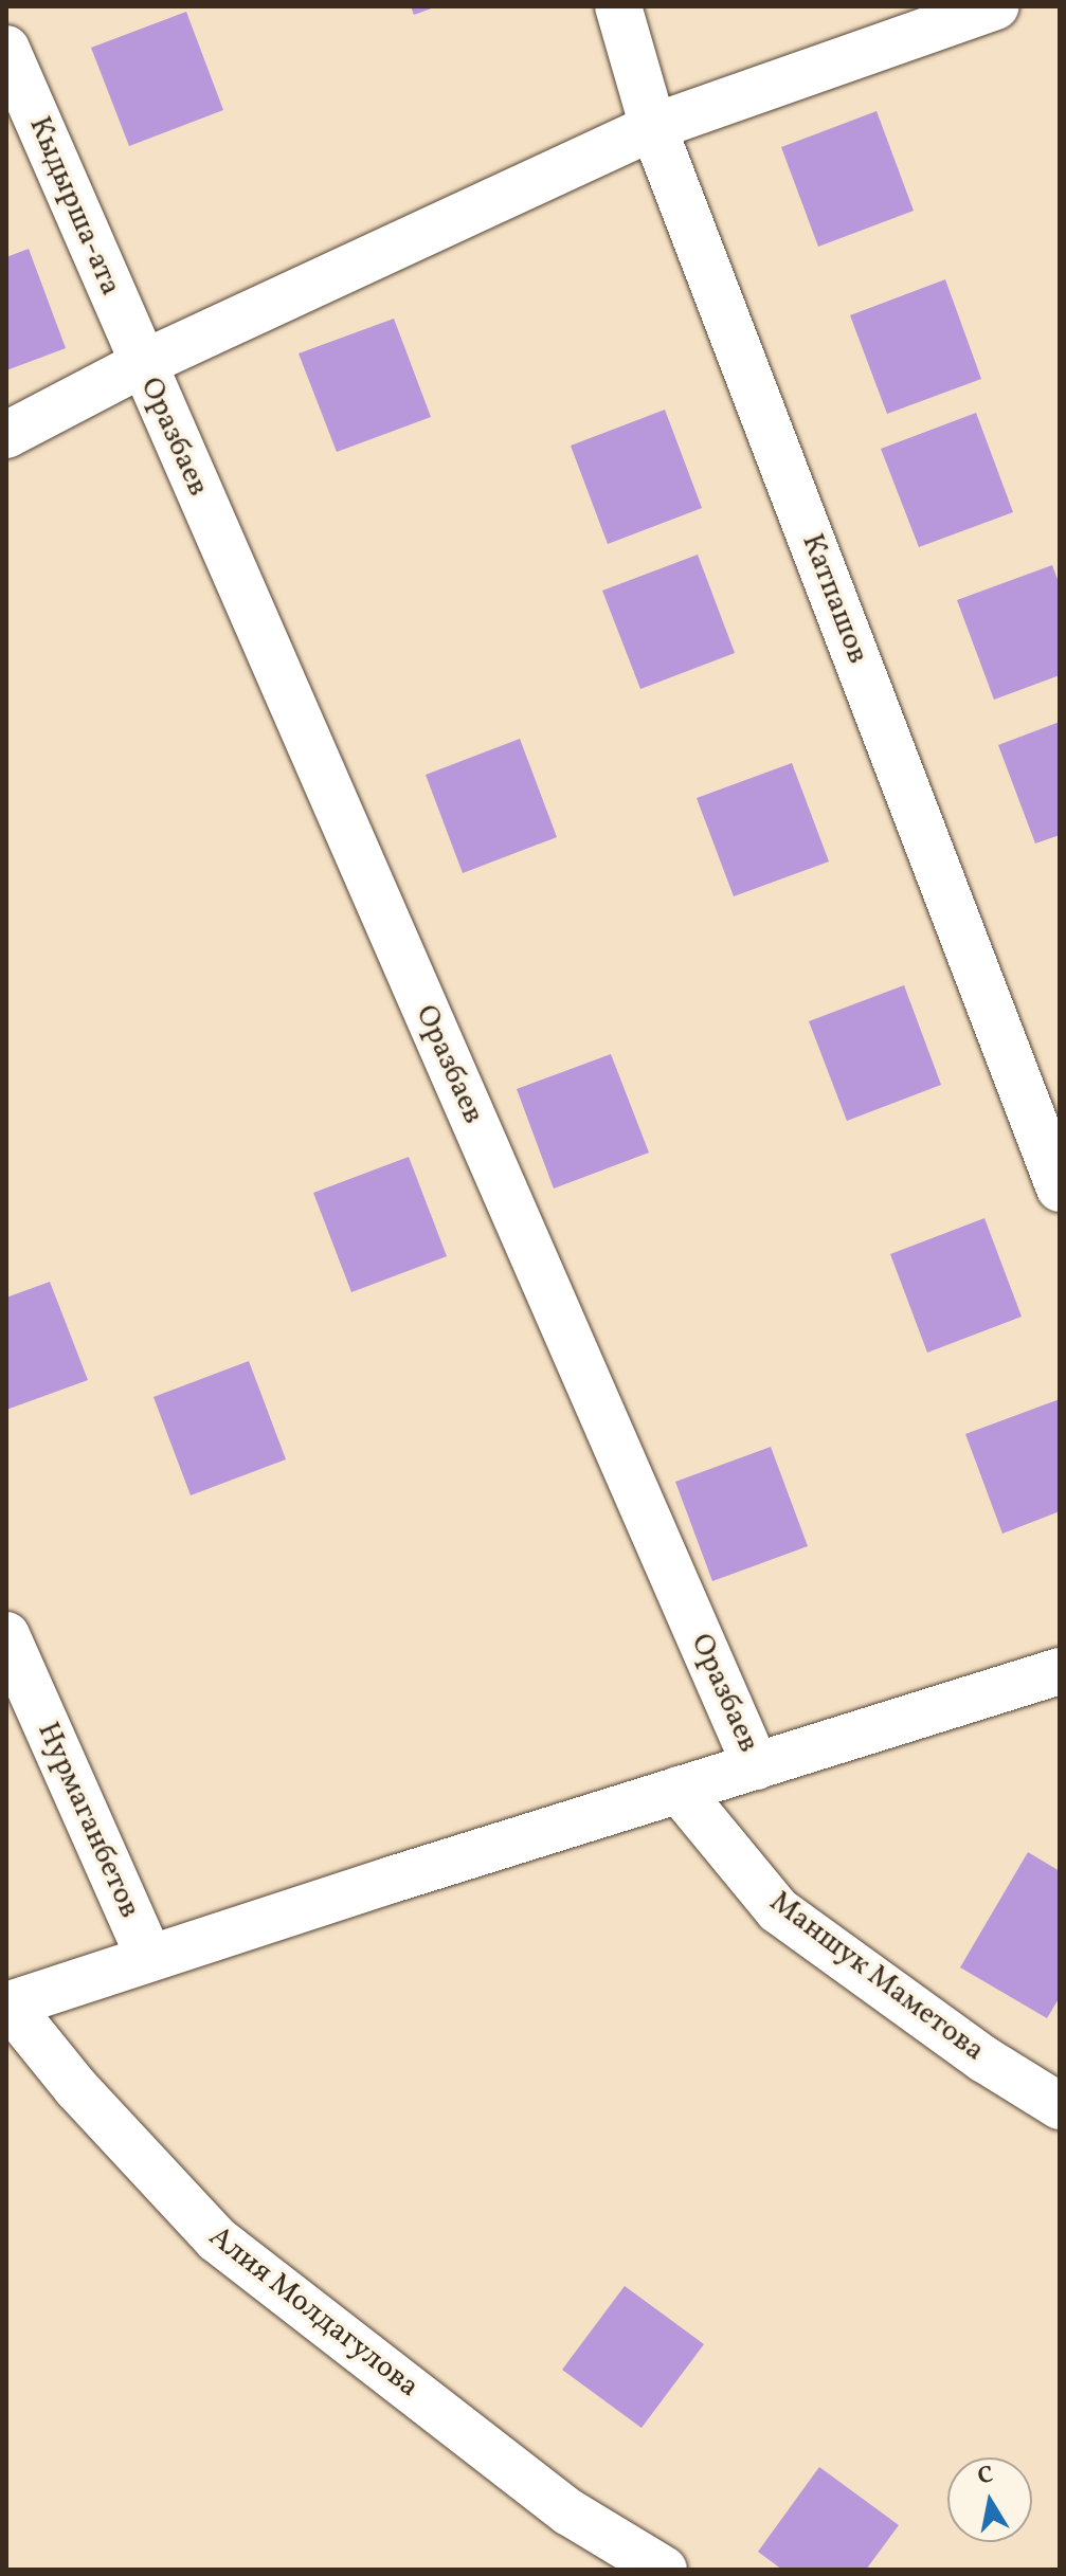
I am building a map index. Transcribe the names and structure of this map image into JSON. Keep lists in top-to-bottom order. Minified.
{"streets":{"street":["Кыдырша-ата","Оразбаев","Катпашов","Нурмаганбетов","Маншук Маметова","Алия Молдагулова"]},"crossings":[["Кыдырша-ата","Оразбаев"]],"north":"top"}
